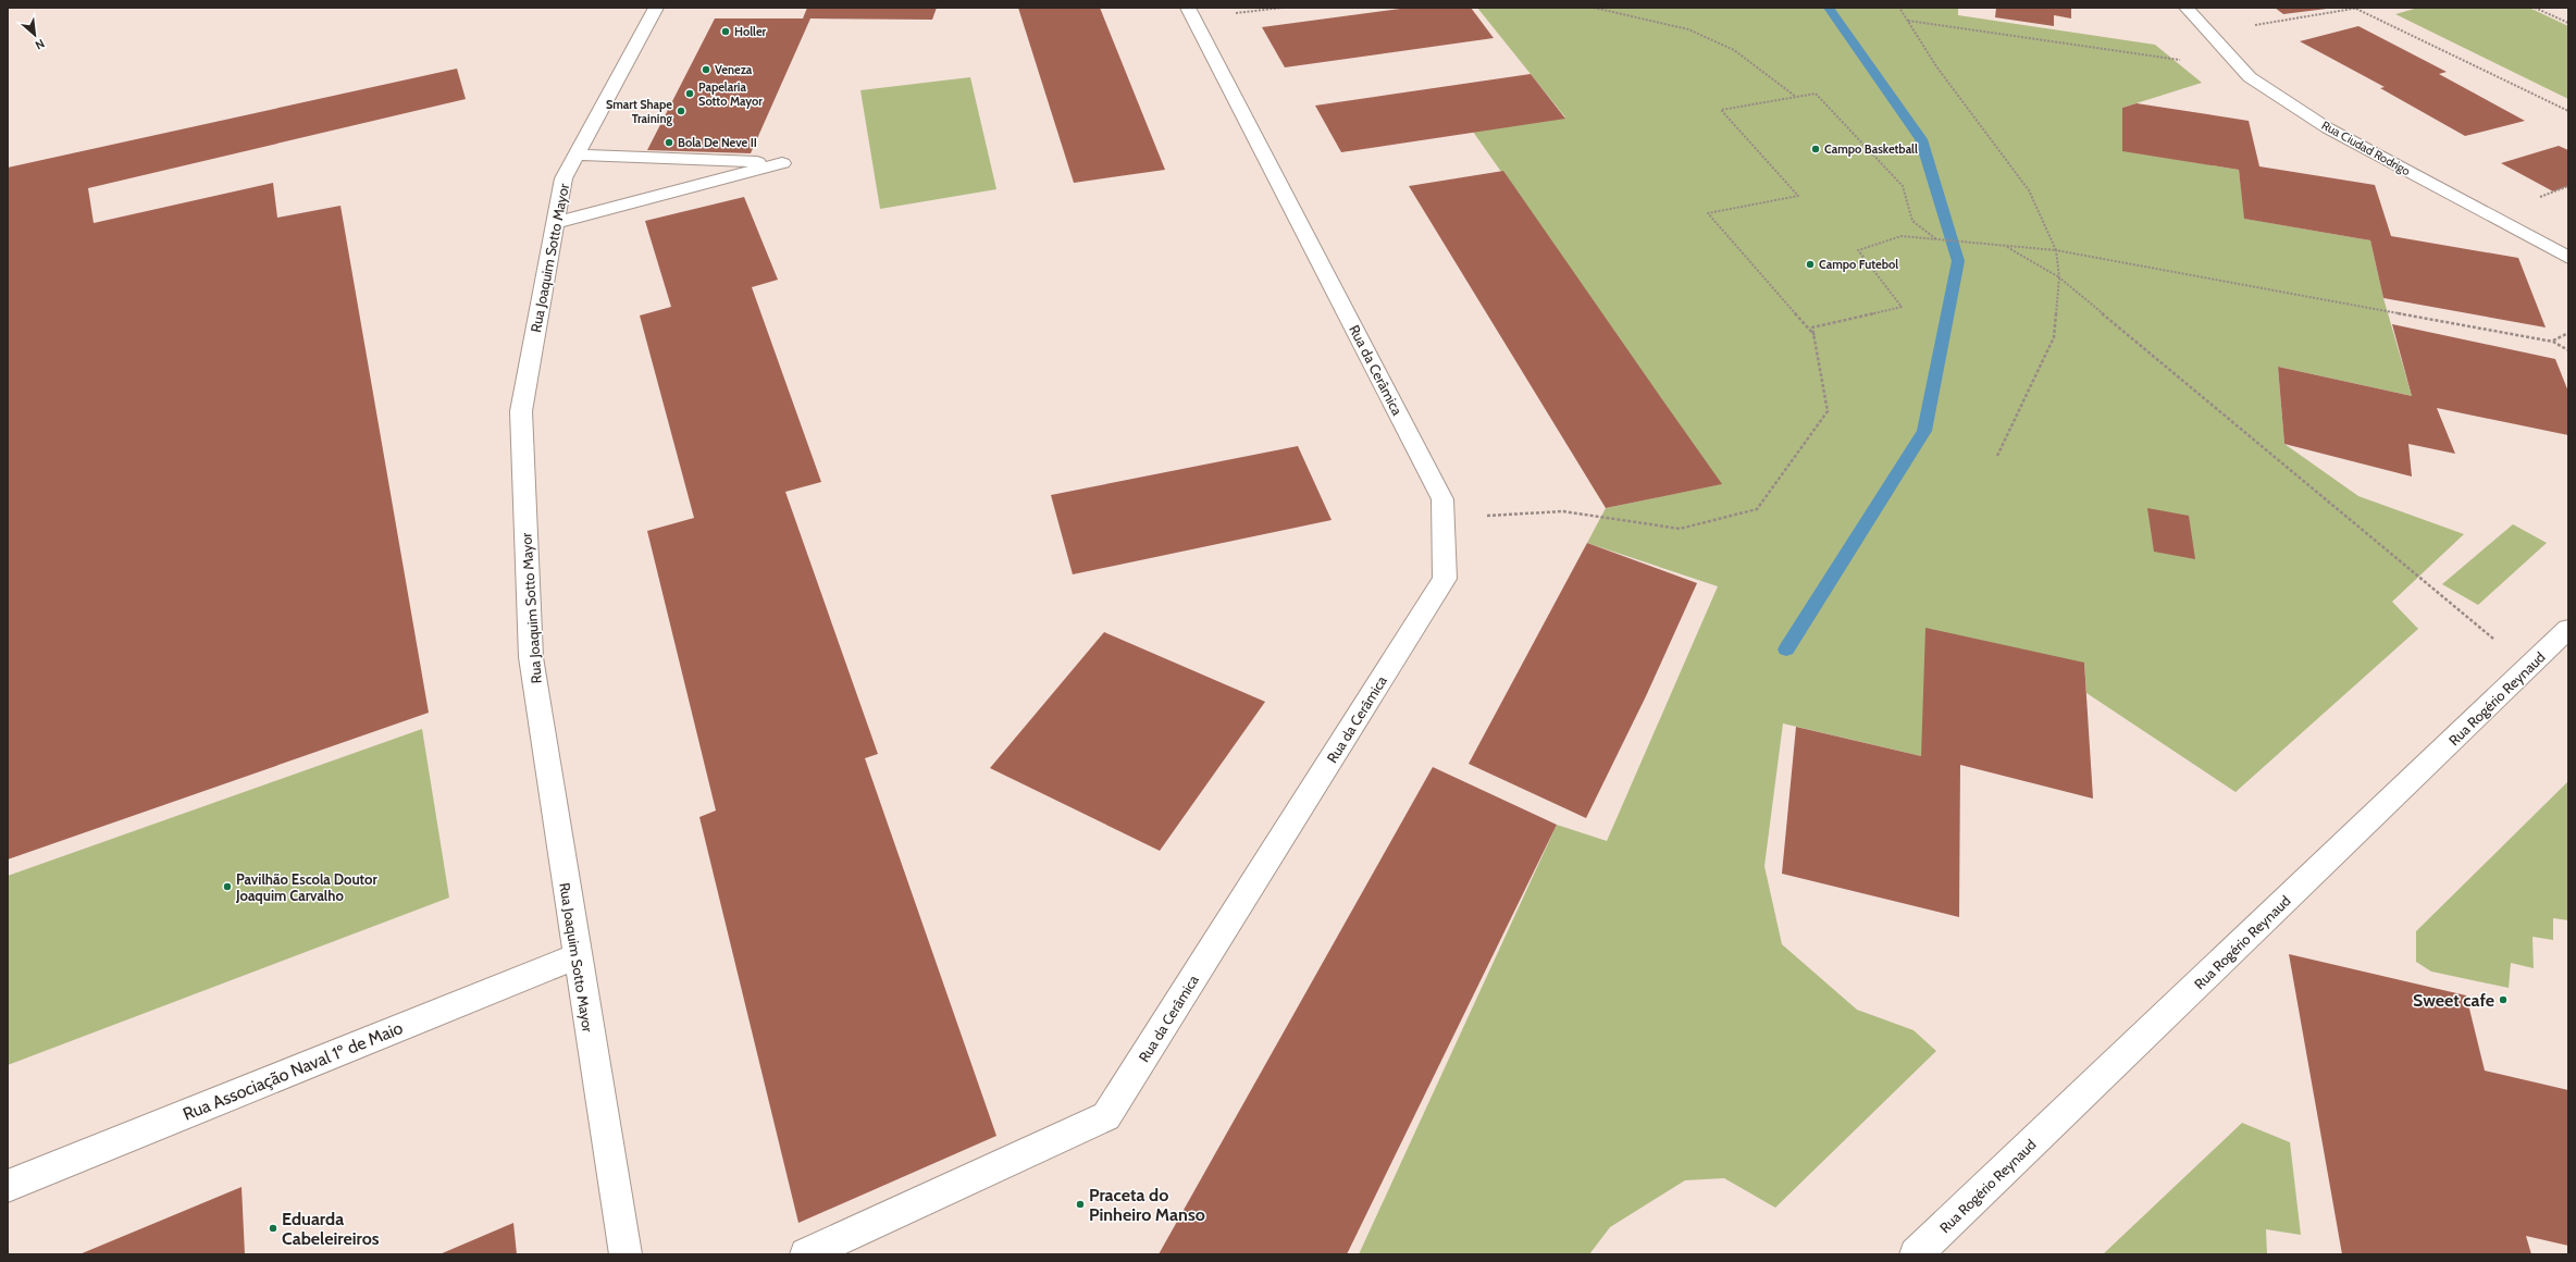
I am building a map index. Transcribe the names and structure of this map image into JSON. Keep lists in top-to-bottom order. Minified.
{"streets":{"street":["Rua Ciudad Rodrigo","Rua Joaquim Sotto Mayor","Rua da Cerâmica","Rua Rogério Reynaud","Rua Associação Naval 1º de Maio"]},"crossings":[["Rua Joaquim Sotto Mayor","Rua Associação Naval 1º de Maio"]],"places":["Holler","Veneza","Papelaria Sotto Mayor","Smart Shape Training","Bola De Neve II","Campo Basketball","Campo Futebol","Pavilhão Escola Doutor Joaquim Carvalho","Sweet cafe","Praceta do Pinheiro Manso","Eduarda Cabeleireiros"],"north":"bottom right"}
